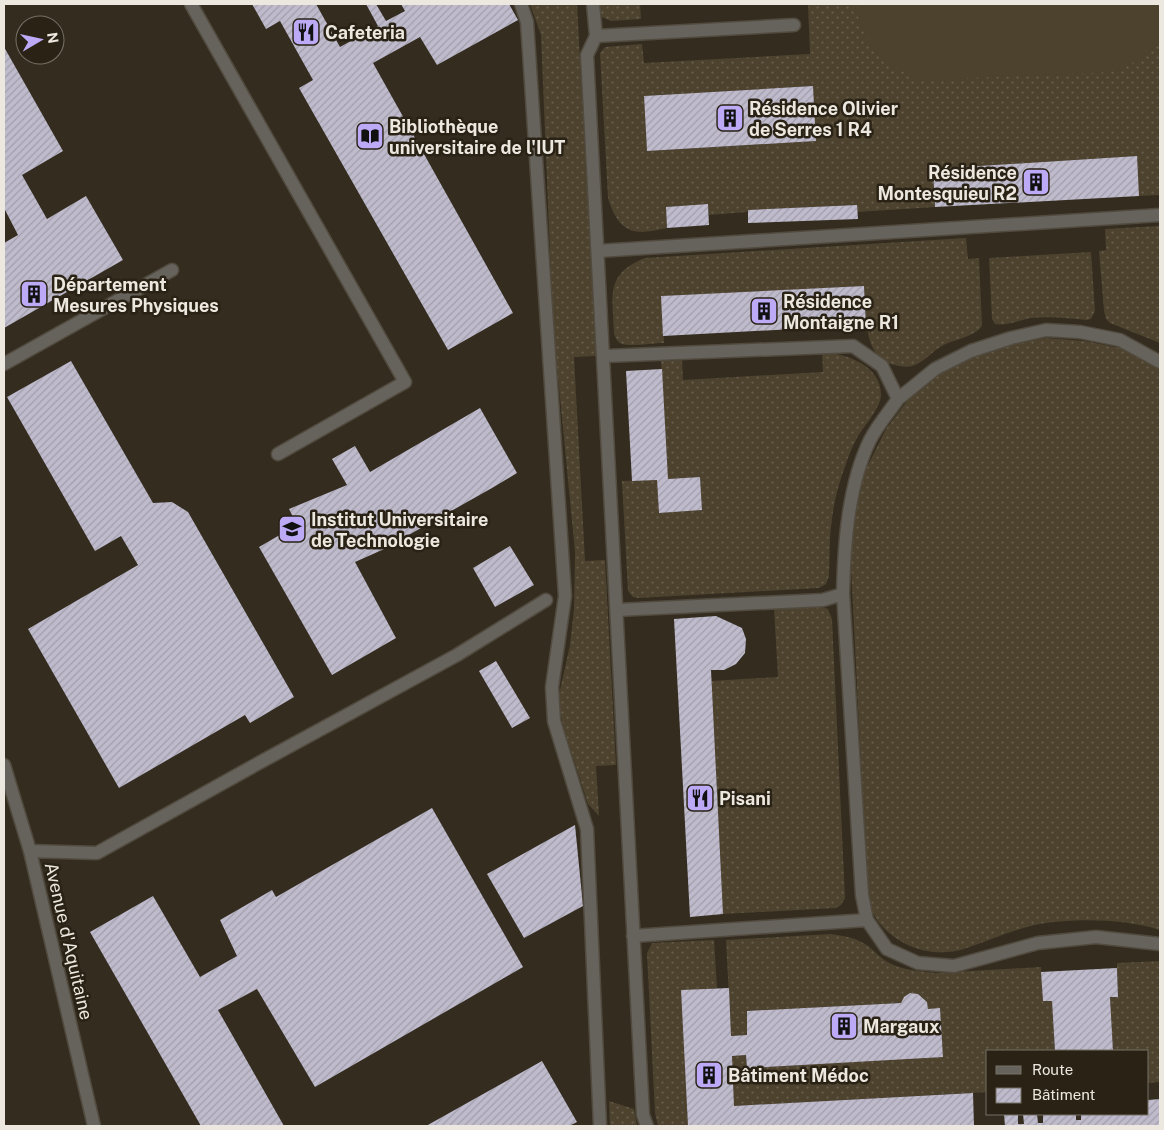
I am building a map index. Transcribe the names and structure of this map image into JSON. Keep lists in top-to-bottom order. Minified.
{"streets":{"street":["Avenue d'Aquitaine"]},"places":{"restaurant":["Cafeteria","Pisani"],"building":["Résidence Olivier de Serres 1 R4","Résidence Montesquieu R2","Département Mesures Physiques","Résidence Montaigne R1","Margaux","Bâtiment Médoc"],"library":["Bibliothèque universitaire de l'IUT"],"school or university":["Institut Universitaire de Technologie"]},"legend":["Route","Bâtiment"],"north":"right"}
